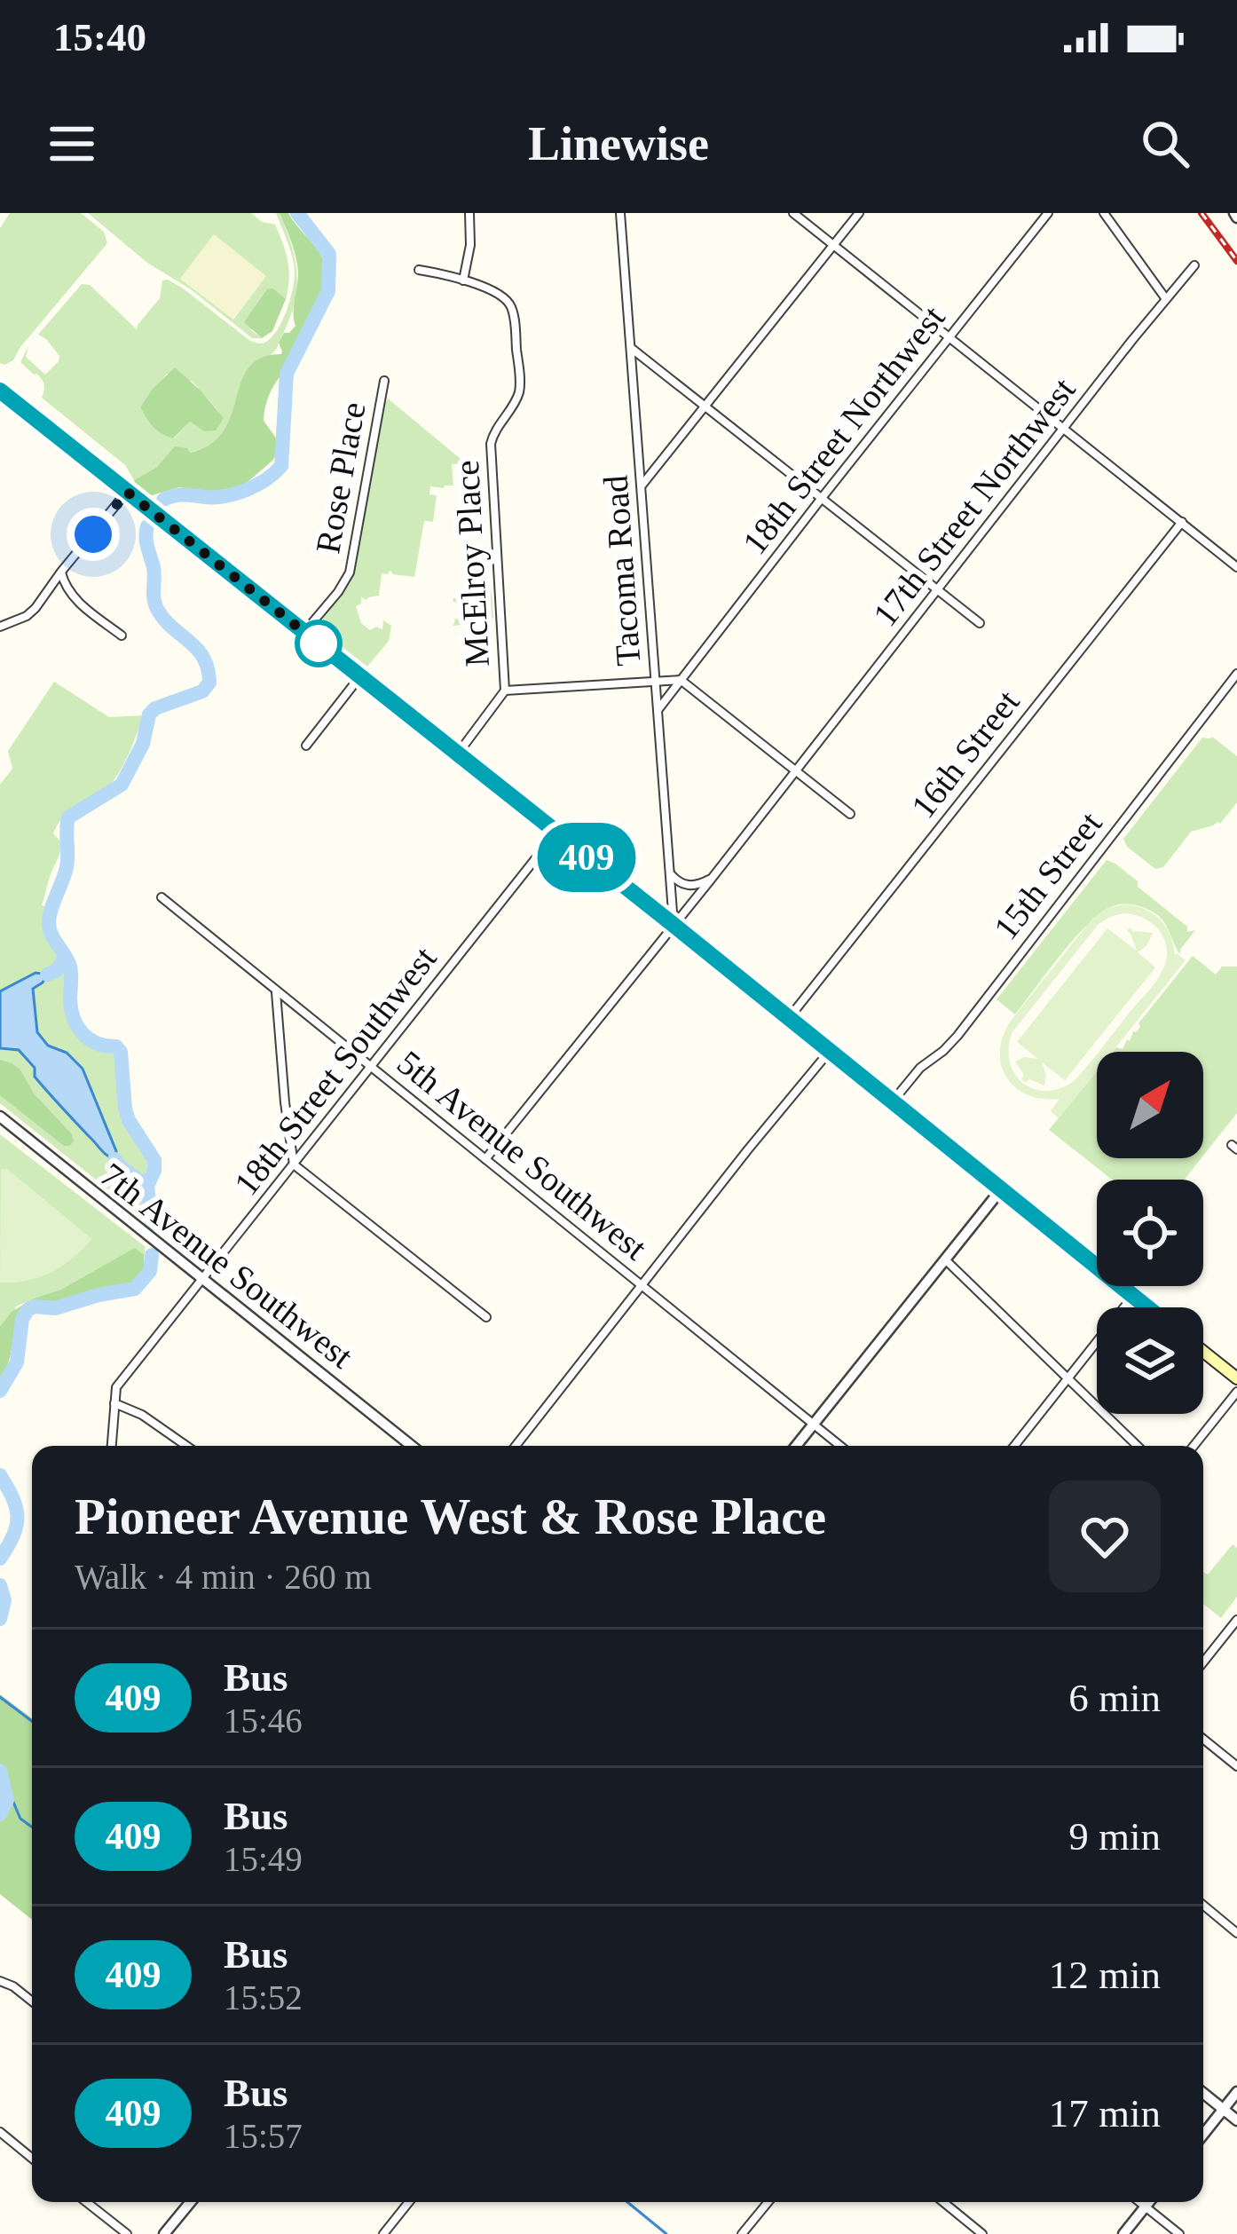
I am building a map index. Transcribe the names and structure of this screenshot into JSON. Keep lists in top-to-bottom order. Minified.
{"streets":{"street":["18th Street Northwest","Rose Place","17th Street Northwest","McElroy Place","Tacoma Road","16th Street","15th Street","18th Street Southwest","5th Avenue Southwest","7th Avenue Southwest"]},"crossings":[["18th Street Northwest","Tacoma Road"],["17th Street Northwest","Tacoma Road"],["17th Street Northwest","5th Avenue Southwest"],["18th Street Southwest","5th Avenue Southwest"],["18th Street Southwest","7th Avenue Southwest"]],"lines":["bus line 409"],"north":"top right","page":{"status":"15:40","header":"Linewise","on_map":"409","heading":["Pioneer Avenue West & Rose Place","Walk · 4 min · 260 m"],"list":[{"mark":"409","name":"Bus","note":"15:46","value":"6 min"},{"mark":"409","name":"Bus","note":"15:49","value":"9 min"},{"mark":"409","name":"Bus","note":"15:52","value":"12 min"},{"mark":"409","name":"Bus","note":"15:57","value":"17 min"}]}}
